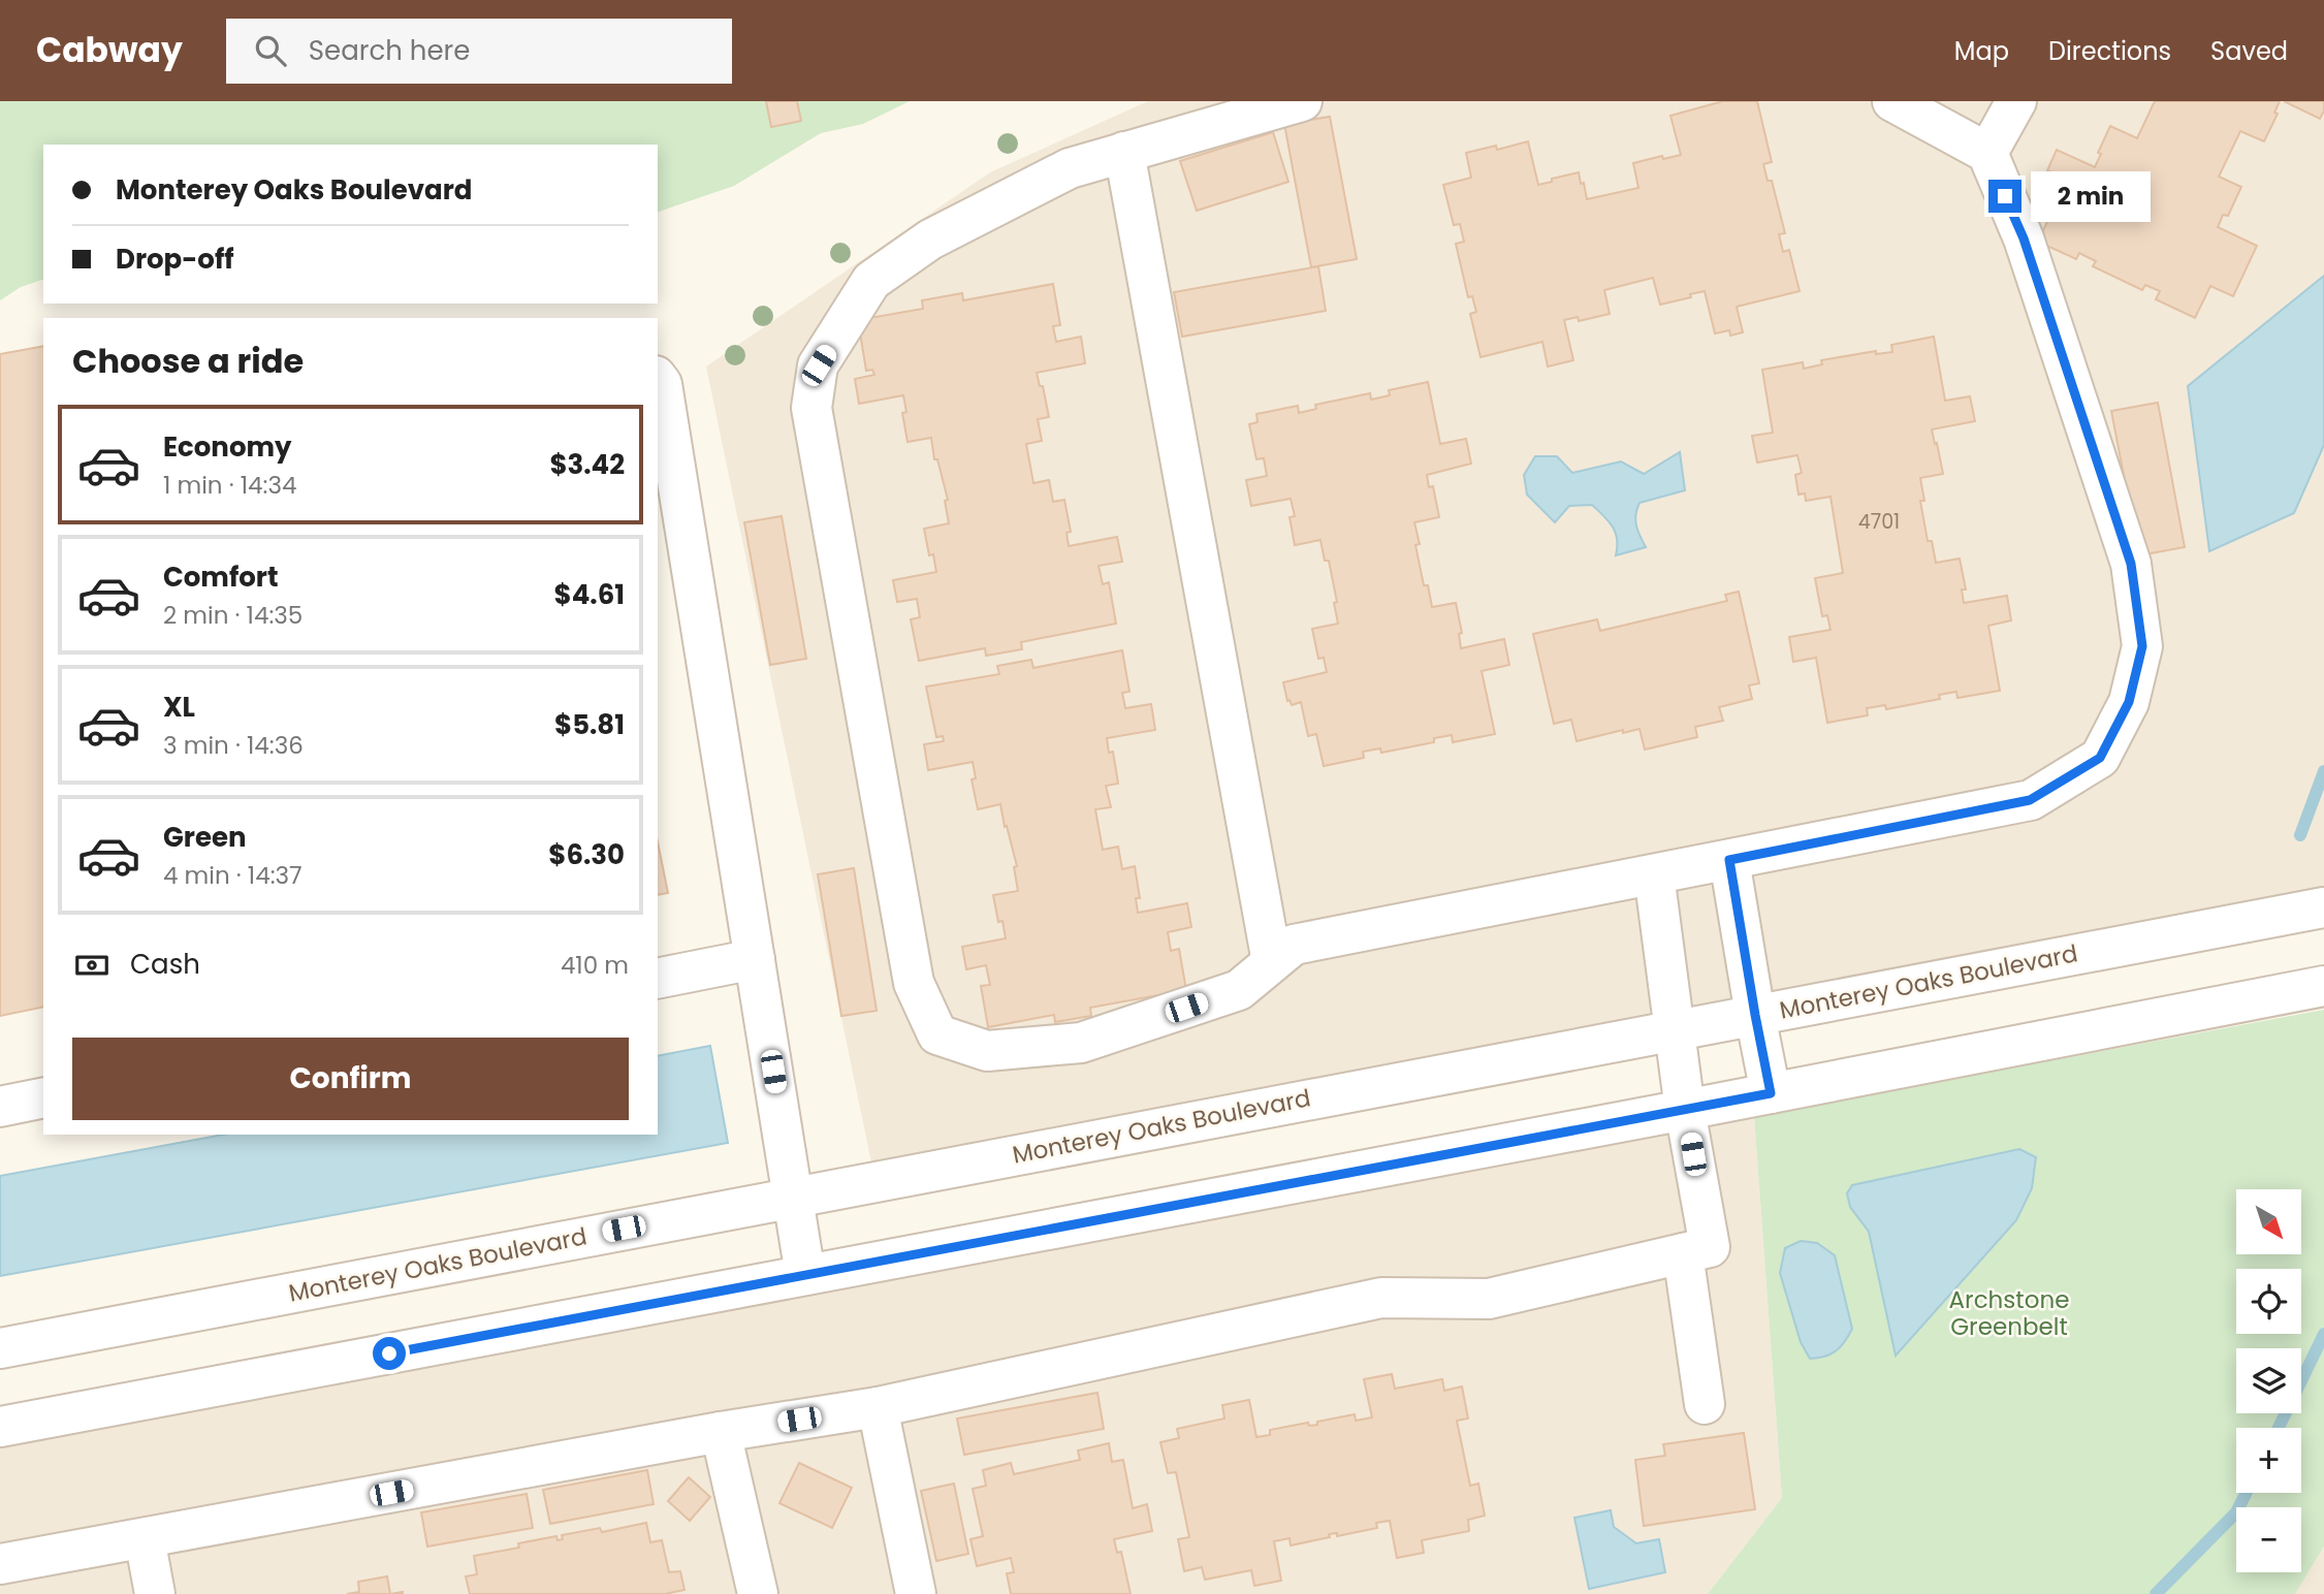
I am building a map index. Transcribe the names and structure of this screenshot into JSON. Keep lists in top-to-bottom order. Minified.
{"streets":{"street":["Monterey Oaks Boulevard"]},"parks":["Archstone Greenbelt"],"house_numbers":["4701"],"north":"bottom right","page":{"header":"Cabway","search":"Search here","nav":["Map","Directions","Saved"],"banner":["Monterey Oaks Boulevard","Drop-off"],"bubble":"2 min","heading":"Choose a ride","list":[{"name":"Economy","note":"1 min · 14:34","value":"$3.42"},{"name":"Comfort","note":"2 min · 14:35","value":"$4.61"},{"name":"XL","note":"3 min · 14:36","value":"$5.81"},{"name":"Green","note":"4 min · 14:37","value":"$6.30"}],"pay":["Cash","410 m"],"buttons":"Confirm","map_buttons":["+","−"]}}
